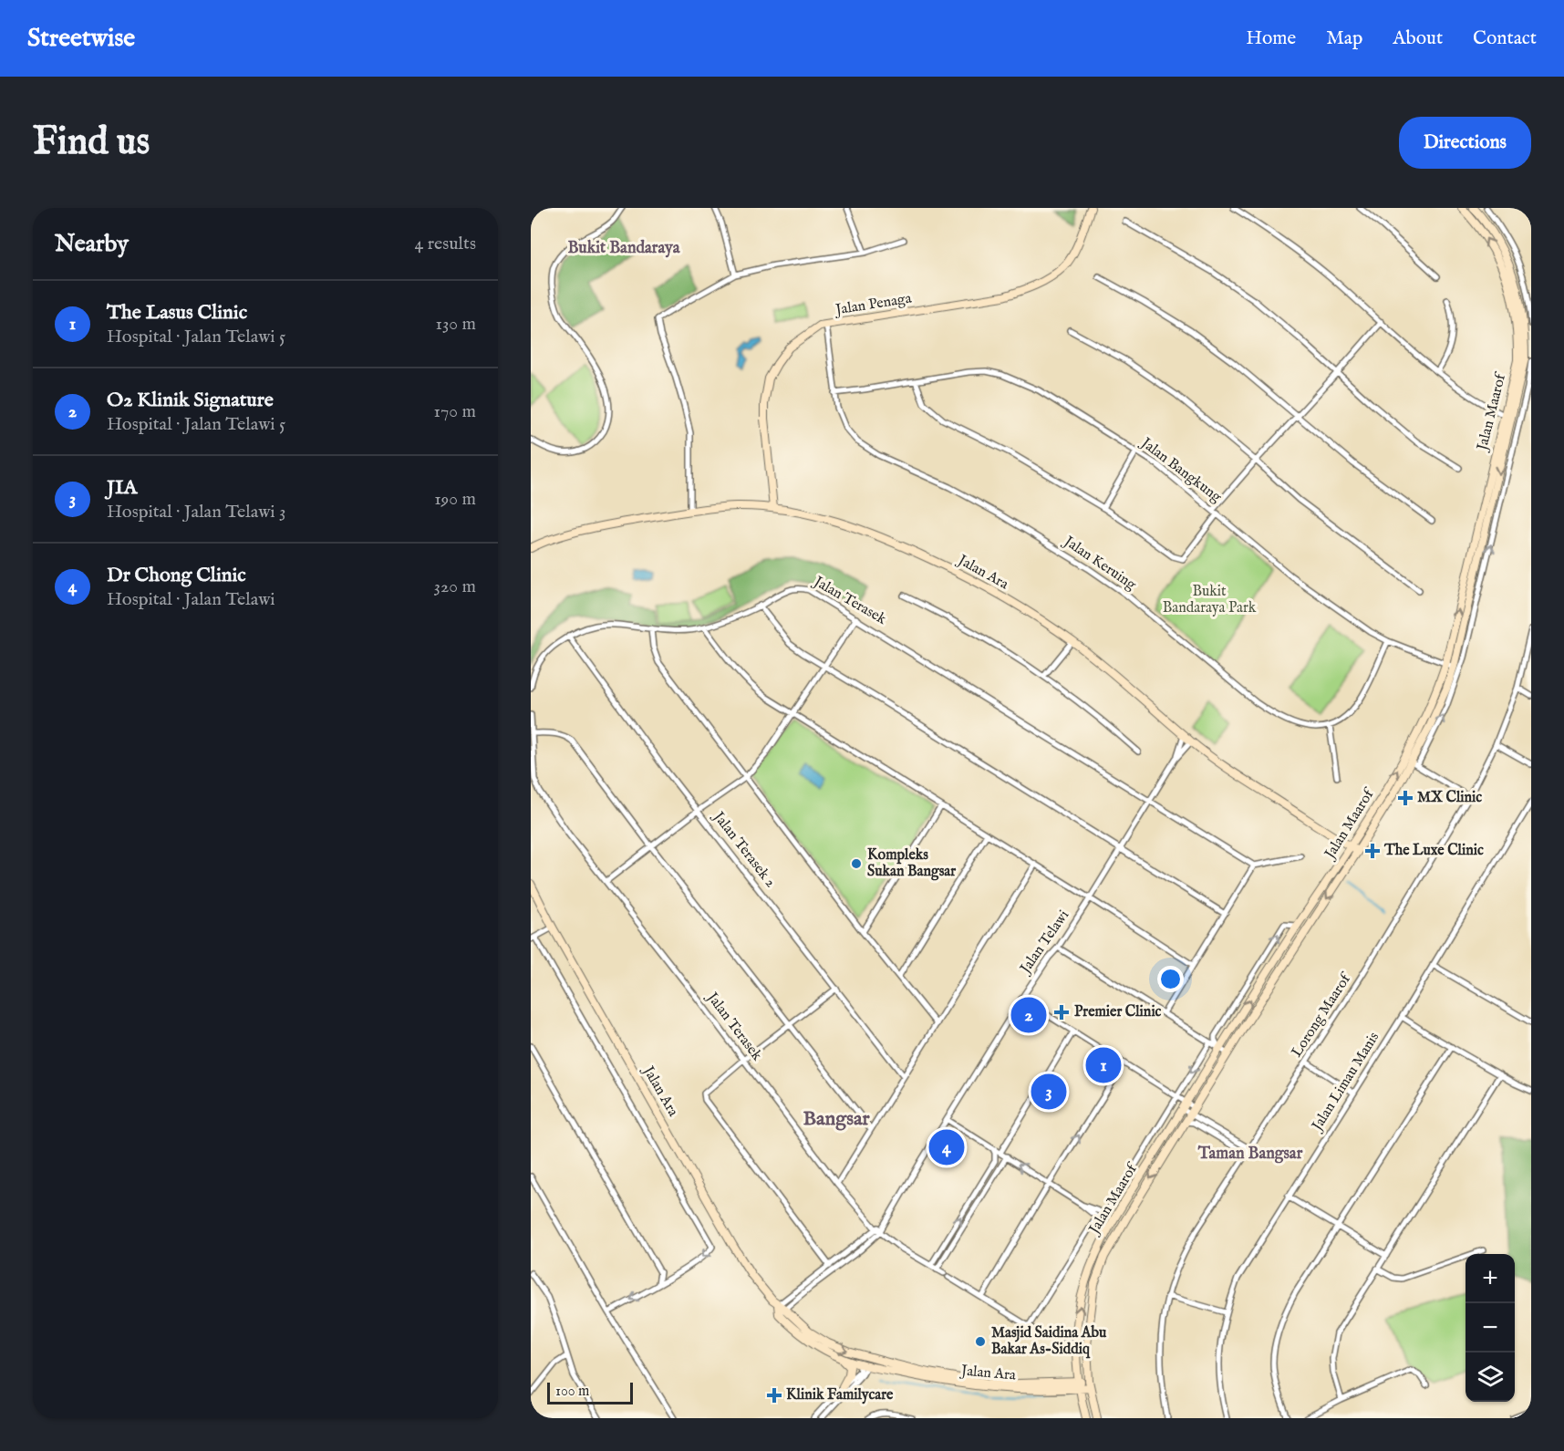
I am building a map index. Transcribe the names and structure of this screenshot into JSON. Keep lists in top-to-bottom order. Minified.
{"streets":{"street":["Jalan Penaga","Jalan Maarof","Jalan Bangkung","Jalan Keruing","Jalan Ara","Jalan Terasek","Jalan Terasek 2","Jalan Telawi","Lorong Maarof","Jalan Limau Manis"]},"crossings":[["Jalan Penaga","Jalan Keruing"],["Jalan Penaga","Jalan Ara"],["Jalan Maarof","Jalan Bangkung"],["Jalan Maarof","Jalan Ara"],["Jalan Maarof","Jalan Terasek"],["Jalan Bangkung","Jalan Keruing"],["Jalan Ara","Jalan Telawi"],["Jalan Terasek","Jalan Terasek 2"],["Jalan Terasek","Jalan Telawi"]],"districts":["Bukit Bandaraya","Bangsar","Taman Bangsar"],"parks":["Bukit Bandaraya Park"],"places":{"health":["MX Clinic","The Luxe Clinic","Premier Clinic","Klinik Familycare"],"other":["Kompleks Sukan Bangsar","Masjid Saidina Abu Bakar As-Siddiq"]},"scale_bar":"100 m","page":{"header":"Streetwise","nav":["Home","Map","About","Contact"],"buttons":"Directions","title":"Find us","heading":["Nearby","4 results"],"list":[{"mark":"1","name":"The Lasus Clinic","note":"Hospital · Jalan Telawi 5","value":"130 m"},{"mark":"2","name":"O2 Klinik Signature","note":"Hospital · Jalan Telawi 5","value":"170 m"},{"mark":"3","name":"JIA","note":"Hospital · Jalan Telawi 3","value":"190 m"},{"mark":"4","name":"Dr Chong Clinic","note":"Hospital · Jalan Telawi","value":"320 m"}],"pins":["2","1","3","4"],"map_buttons":["+","−"],"scale":"100 m"}}
